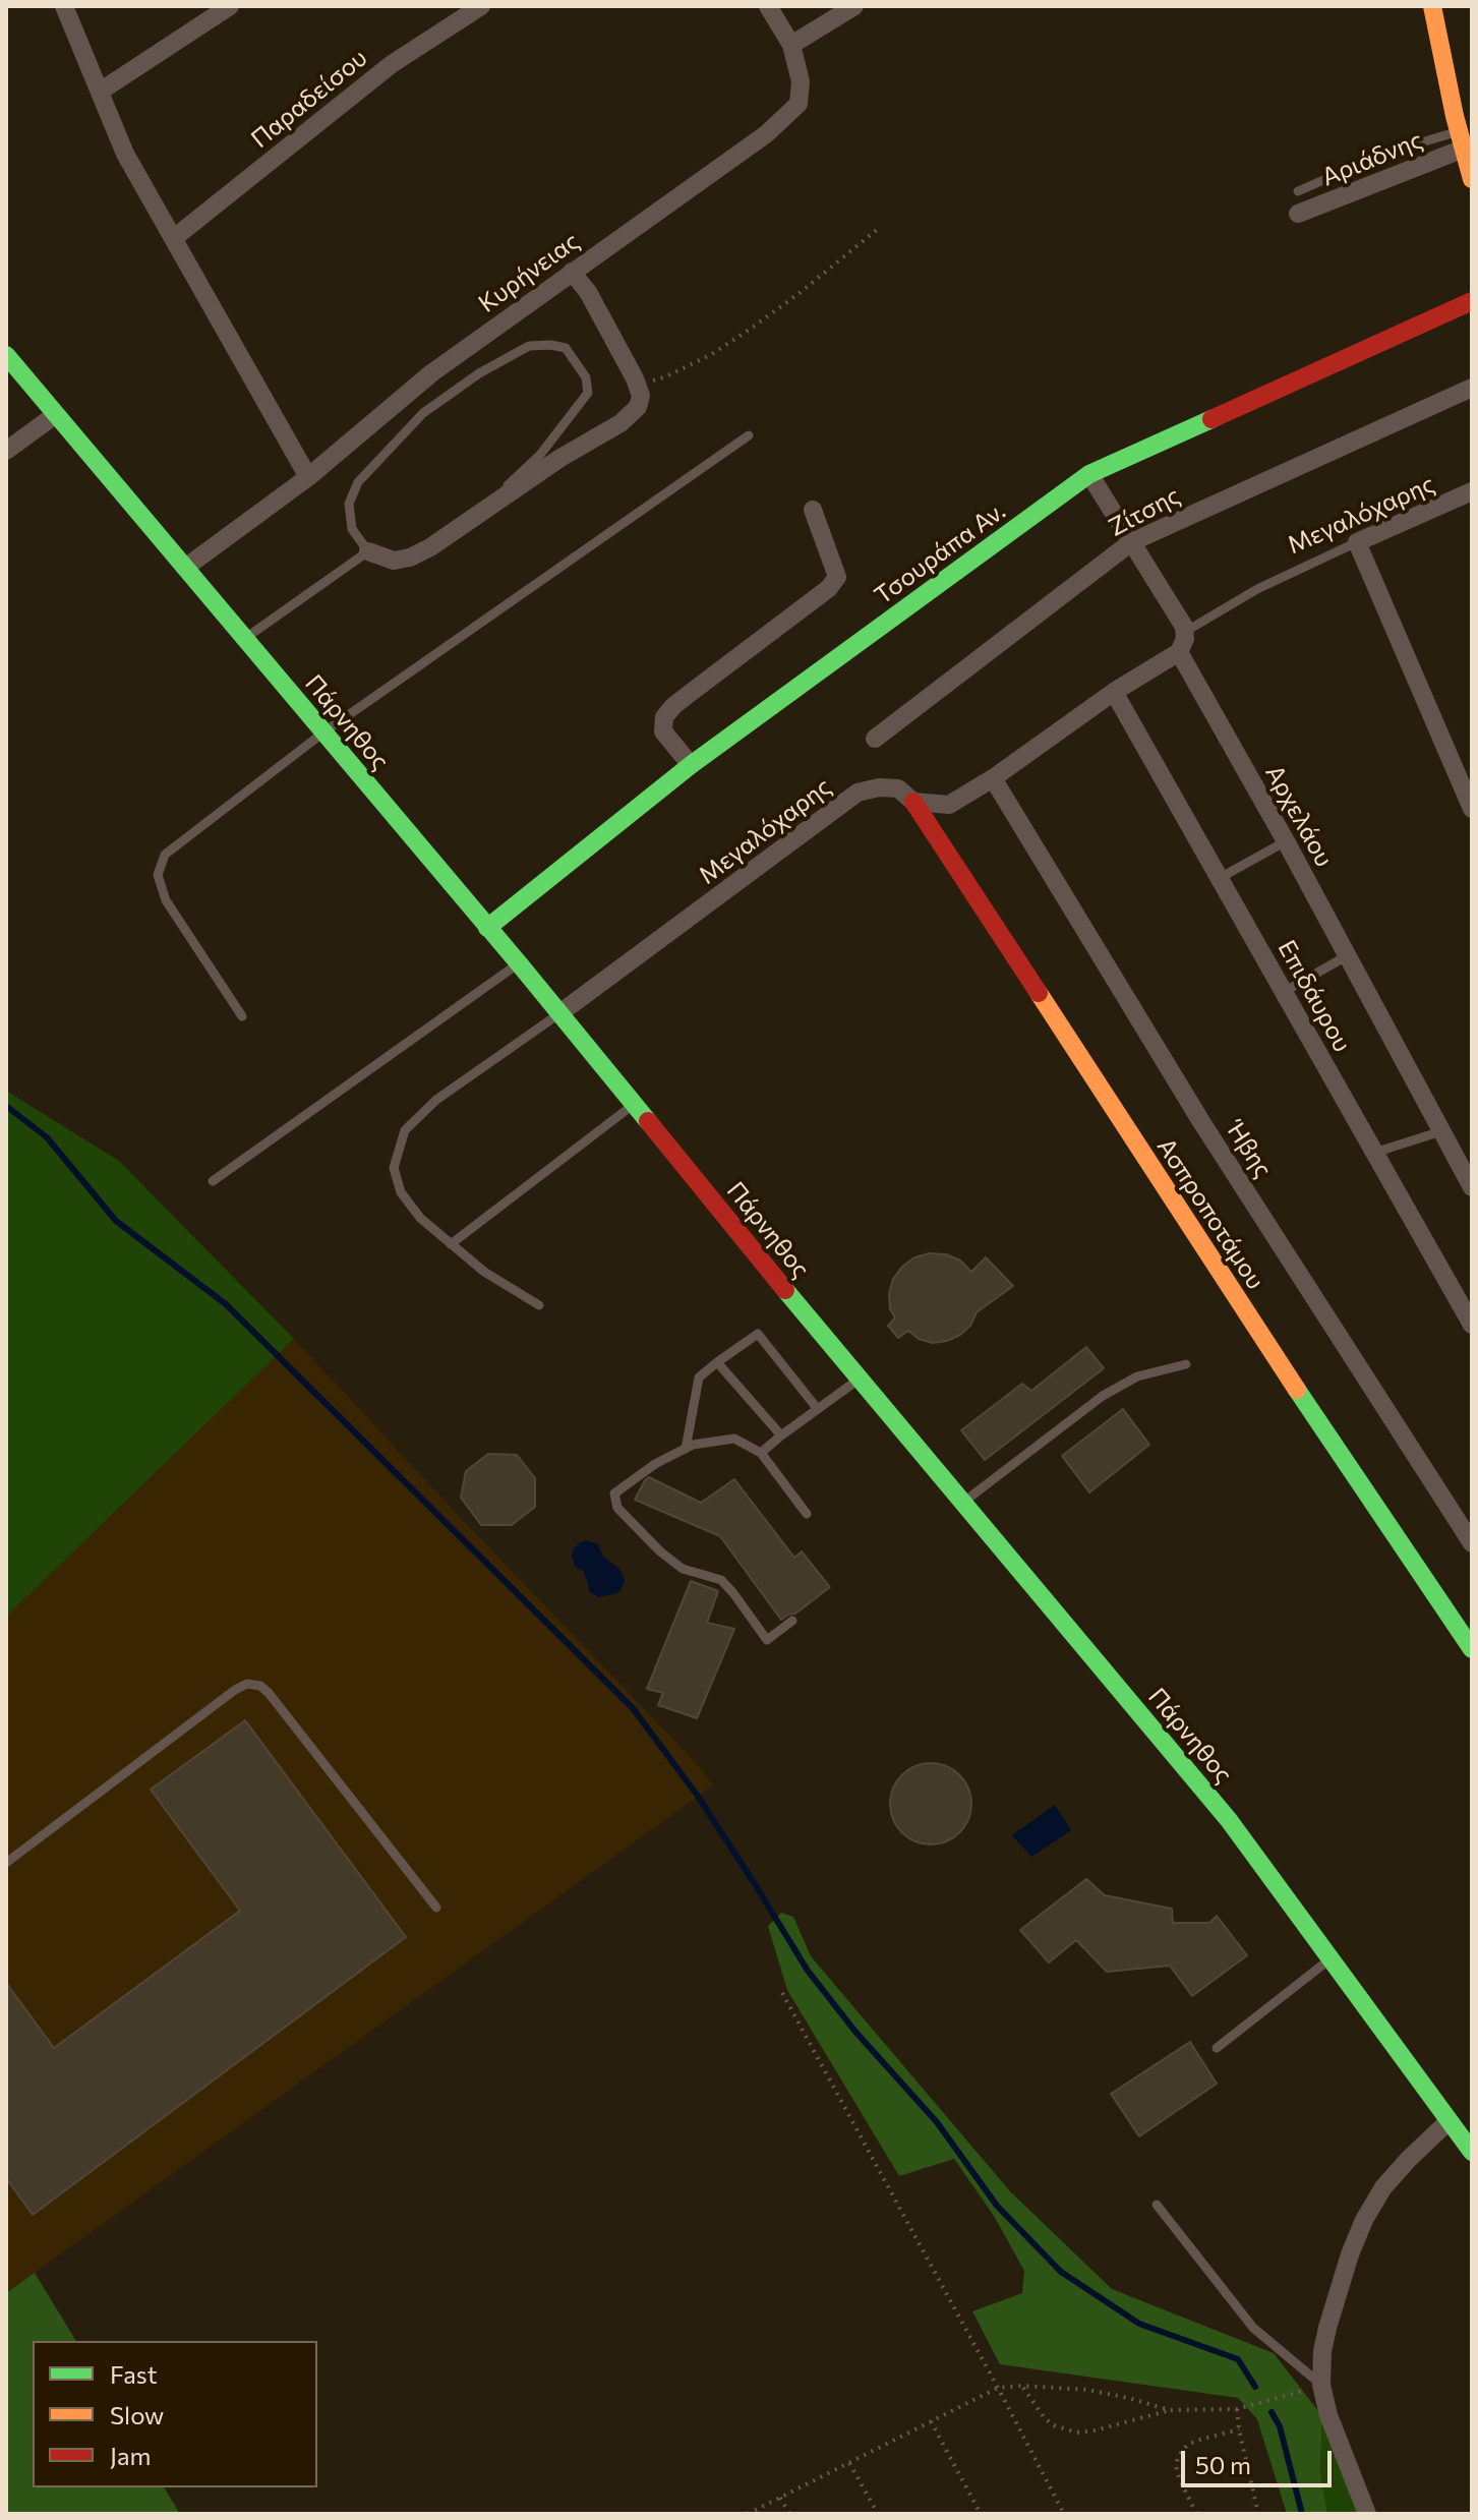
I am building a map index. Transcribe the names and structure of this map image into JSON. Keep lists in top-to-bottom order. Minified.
{"streets":{"main road":["Τσουράπα Αν.","Πάρνηθος","Ασπροποτάμου"],"street":["Παραδείσου","Αριάδνης","Κυρήνειας","Ζίτσης","Μεγαλόχαρης","Αρχελάου","Επιδάυρου","Ήβης"]},"crossings":[["Κυρήνειας","Πάρνηθος"],["Μεγαλόχαρης","Πάρνηθος"],["Μεγαλόχαρης","Αρχελάου"],["Μεγαλόχαρης","Επιδάυρου"],["Μεγαλόχαρης","Ήβης"],["Μεγαλόχαρης","Ασπροποτάμου"],["Τσουράπα Αν.","Πάρνηθος"]],"legend":["Fast","Slow","Jam"],"scale_bar":"50 m"}
